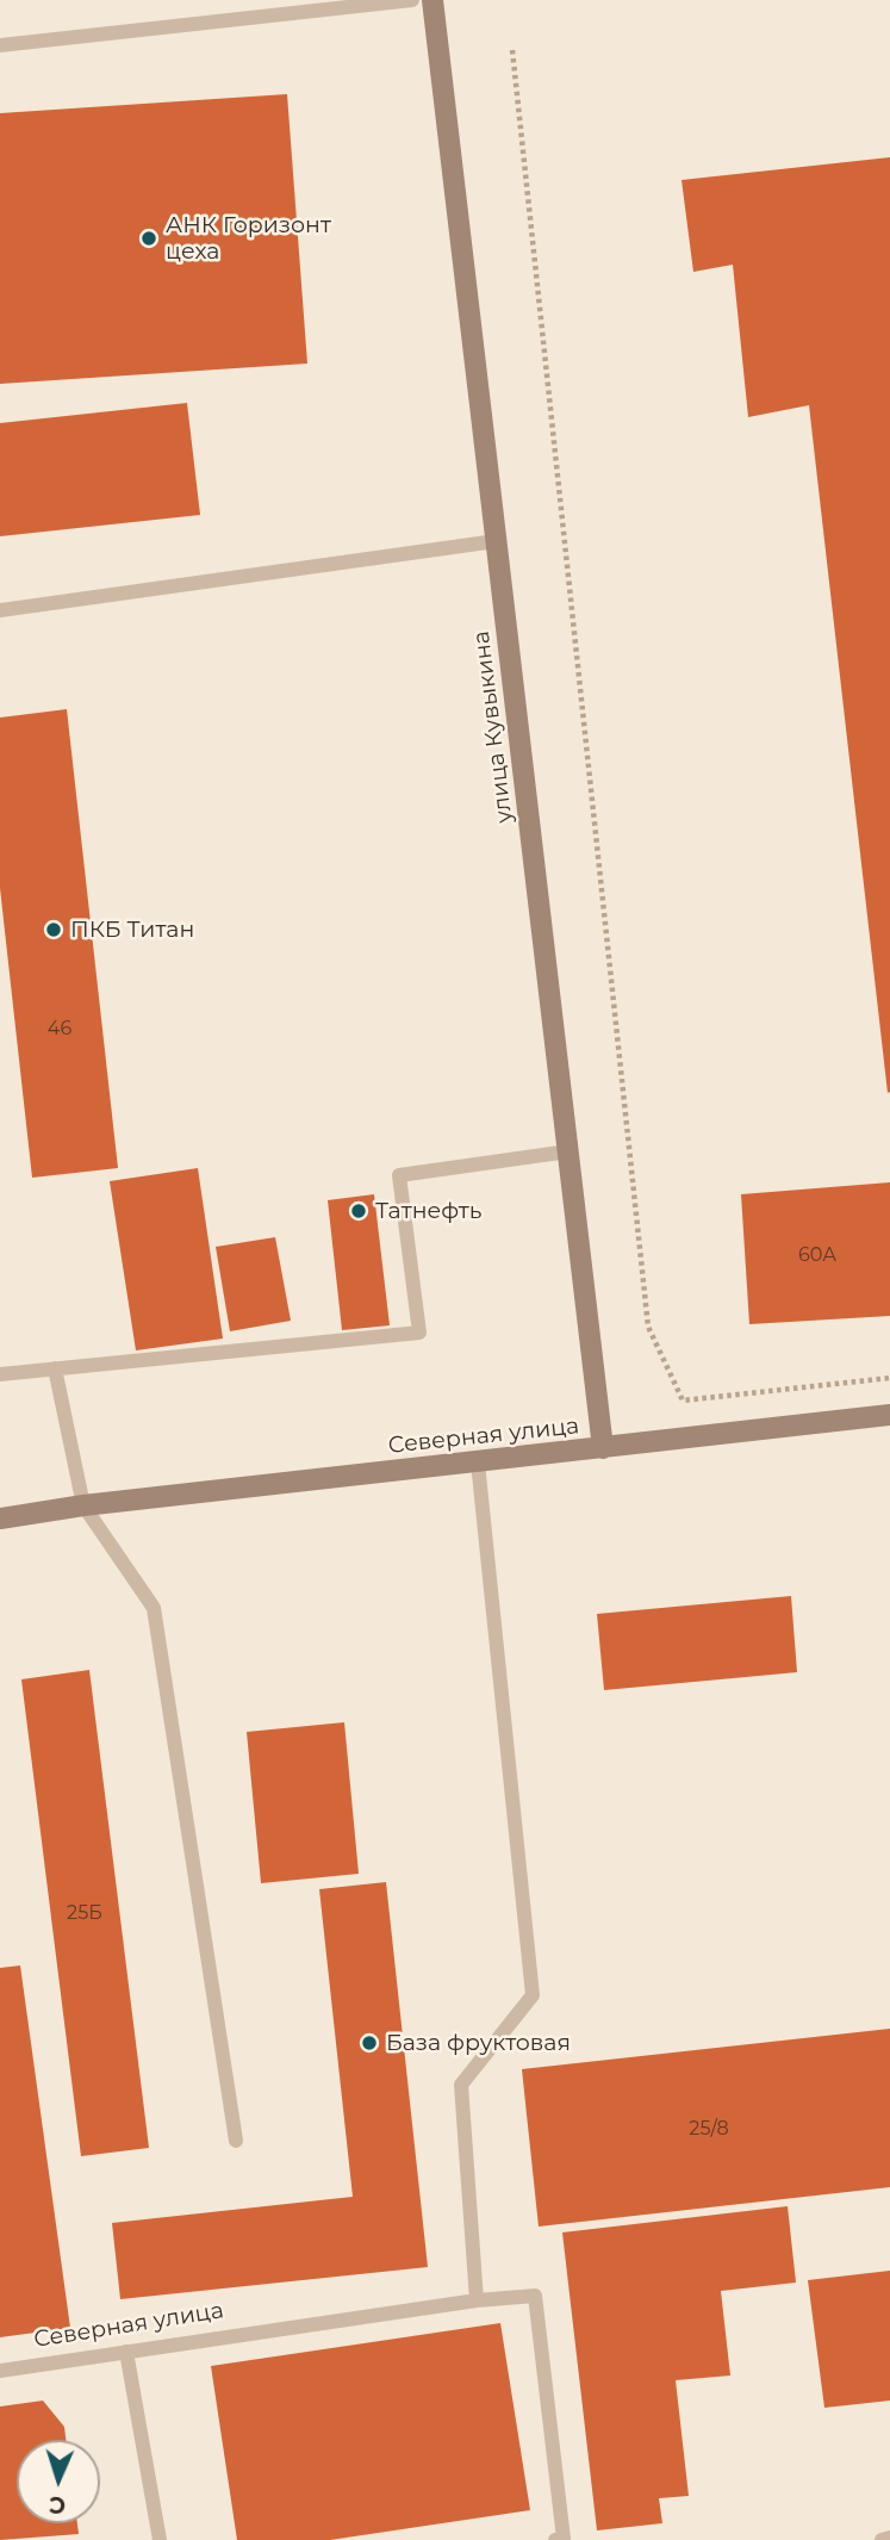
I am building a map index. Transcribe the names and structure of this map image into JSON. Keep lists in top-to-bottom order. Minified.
{"streets":{"street":["улица Кувыкина","Северная улица"]},"crossings":[["улица Кувыкина","Северная улица"]],"places":["АНК Горизонт цеха","ПКБ Титан","Татнефть","База фруктовая"],"house_numbers":["46","60А","25Б","25/8"],"north":"bottom"}
